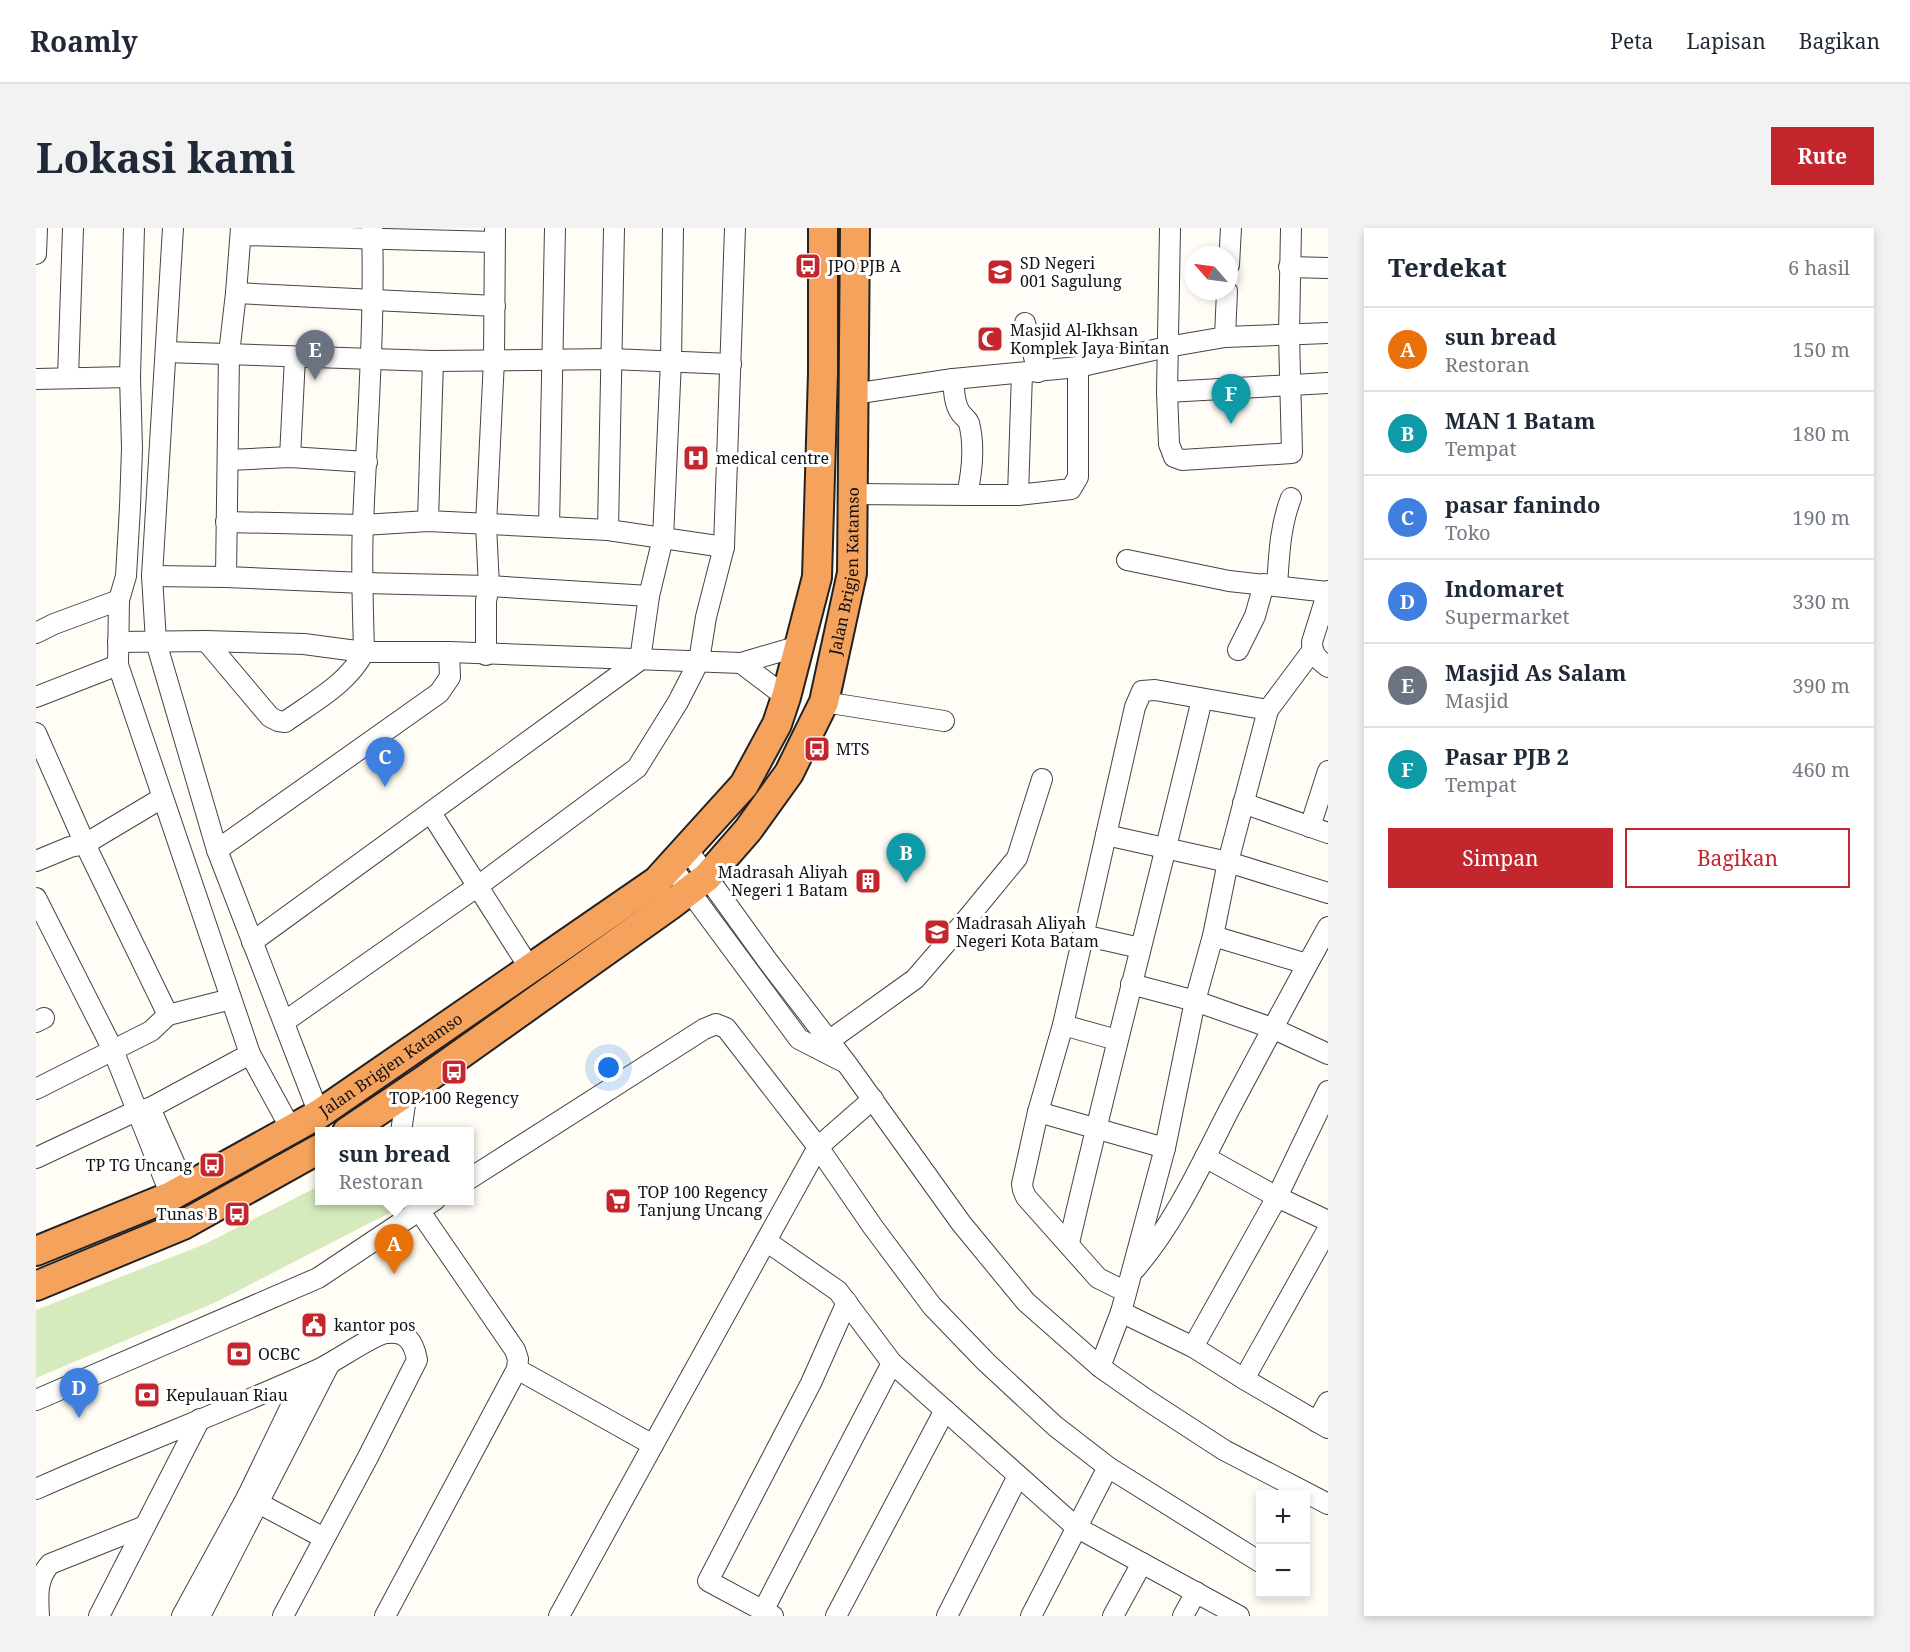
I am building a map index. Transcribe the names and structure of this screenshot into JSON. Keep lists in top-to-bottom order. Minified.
{"streets":{"highway":["Jalan Brigjen Katamso"]},"places":{"bus stop":["JPO PJB A","MTS","TOP 100 Regency","TP TG Uncang","Tunas B"],"school or university":["SD Negeri 001 Sagulung","Madrasah Aliyah Negeri Kota Batam"],"mosque":["Masjid Al-Ikhsan Komplek Jaya Bintan"],"hospital":["medical centre"],"building":["Madrasah Aliyah Negeri 1 Batam"],"supermarket":["TOP 100 Regency Tanjung Uncang"],"public building":["kantor pos"],"bank":["OCBC","Kepulauan Riau"]},"north":"top left","page":{"header":"Roamly","nav":["Peta","Lapisan","Bagikan"],"buttons":["Rute",["Simpan","Bagikan"]],"title":"Lokasi kami","heading":["Terdekat","6 hasil"],"list":[{"mark":"A","name":"sun bread","note":"Restoran","value":"150 m"},{"mark":"B","name":"MAN 1 Batam","note":"Tempat","value":"180 m"},{"mark":"C","name":"pasar fanindo","note":"Toko","value":"190 m"},{"mark":"D","name":"Indomaret","note":"Supermarket","value":"330 m"},{"mark":"E","name":"Masjid As Salam","note":"Masjid","value":"390 m"},{"mark":"F","name":"Pasar PJB 2","note":"Tempat","value":"460 m"}],"pins":["E","F","C","B","A","D"],"popup":["sun bread","Restoran"],"map_buttons":["+","−"]}}
